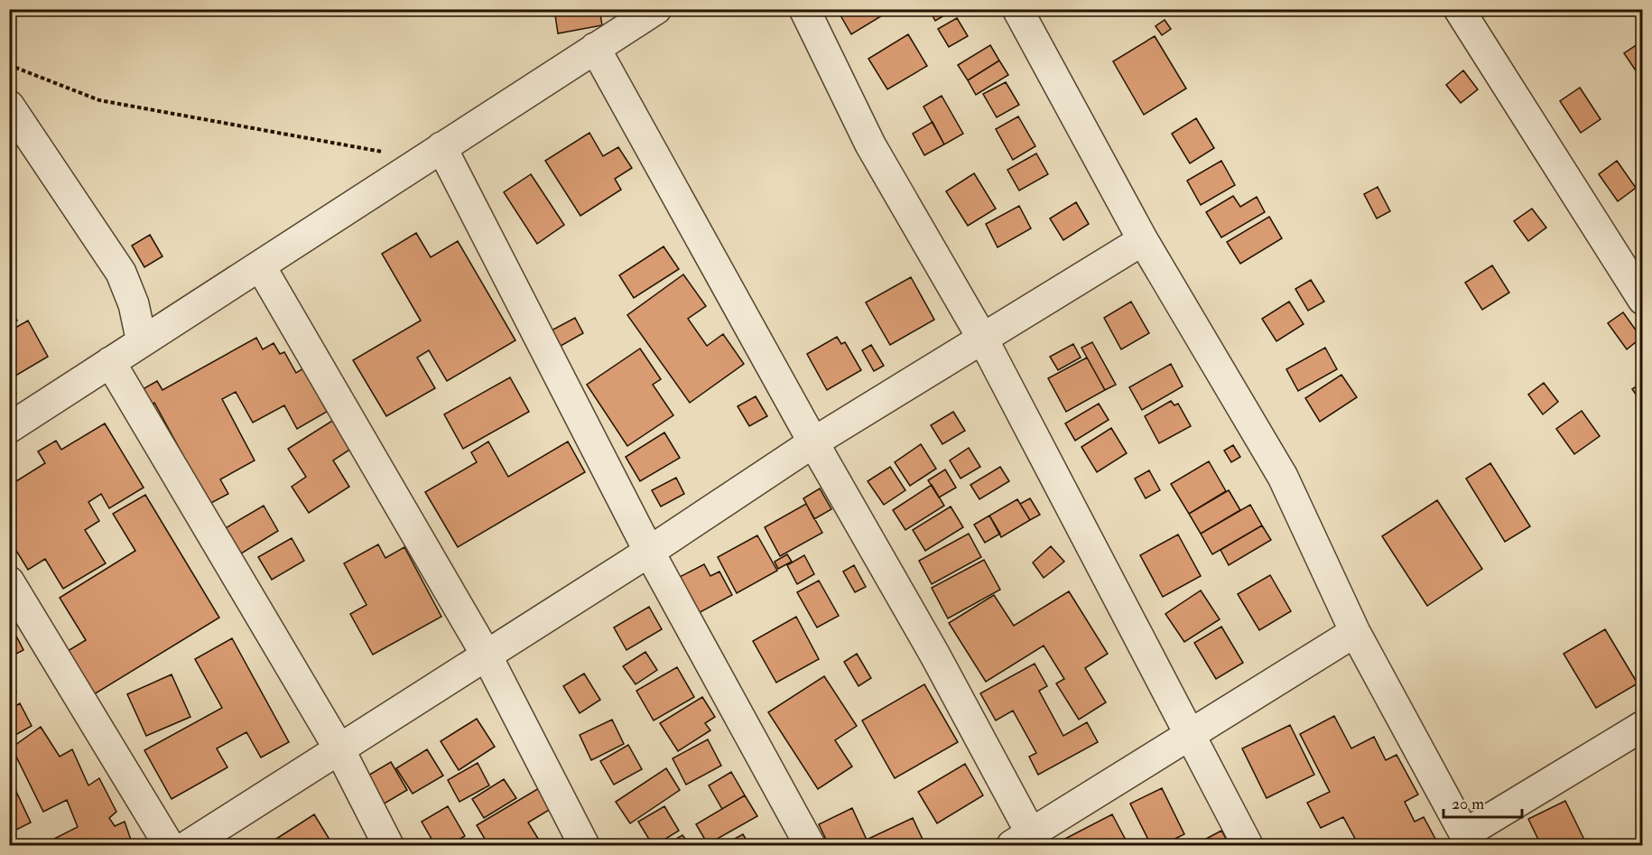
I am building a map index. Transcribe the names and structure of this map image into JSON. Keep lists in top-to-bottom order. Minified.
{"scale_bar":"20 m"}
